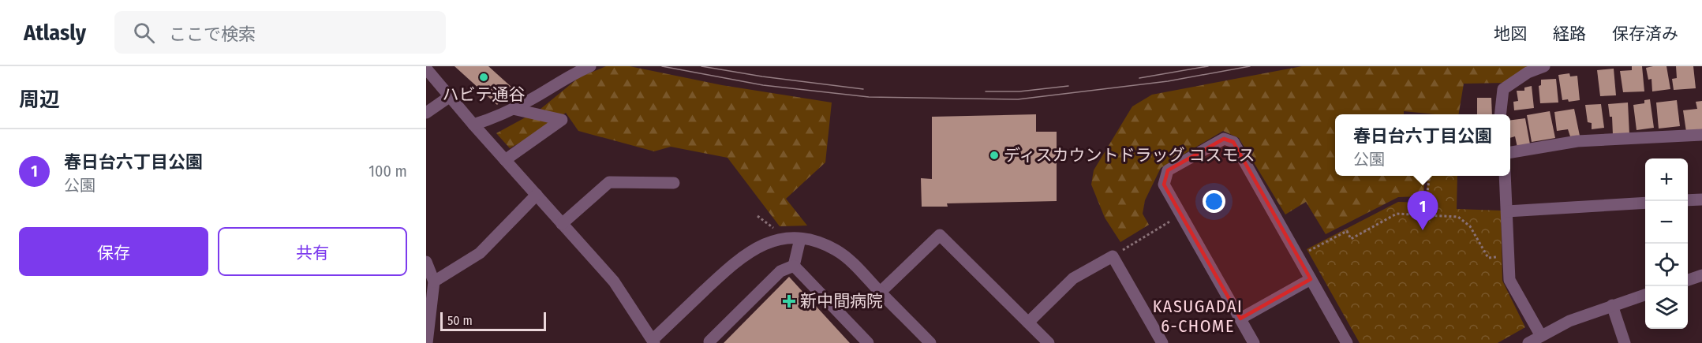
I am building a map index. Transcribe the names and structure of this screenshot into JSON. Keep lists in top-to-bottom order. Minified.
{"districts":["KASUGADAI 6-CHOME"],"places":{"other":["ハビテ通谷","ディスカウントドラッグ コスモス"],"health":["新中間病院"]},"scale_bar":"50 m","page":{"header":"Atlasly","search":"ここで検索","nav":["地図","経路","保存済み"],"heading":"周辺","popup":["春日台六丁目公園","公園"],"list":[{"mark":"1","name":"春日台六丁目公園","note":"公園","value":"100 m"}],"map_buttons":["+","−"],"pins":"1","buttons":["保存","共有"],"scale":"50 m"}}
